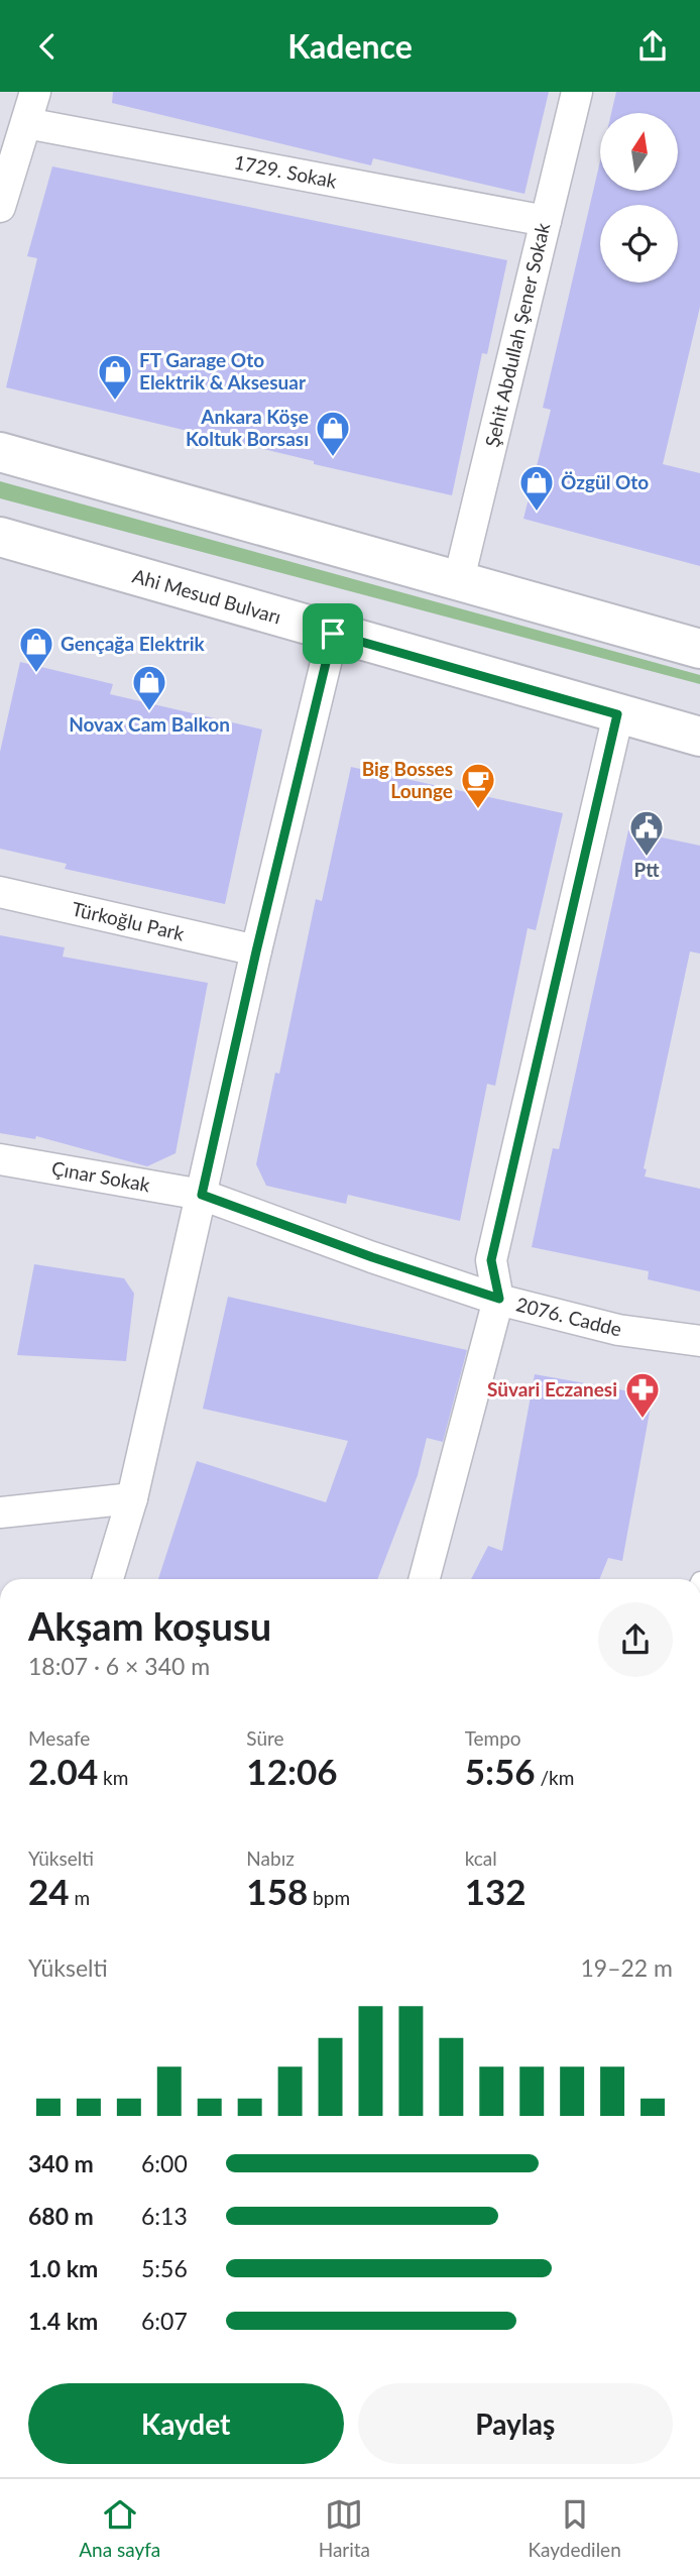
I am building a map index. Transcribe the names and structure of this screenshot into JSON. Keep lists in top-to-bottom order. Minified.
{"streets":{"main road":["Ahi Mesud Bulvarı"],"street":["1729. Sokak","Şehit Abdullah Şener Sokak","Türkoğlu Park","Çınar Sokak","2076. Cadde"]},"crossings":[["1729. Sokak","Şehit Abdullah Şener Sokak"],["Çınar Sokak","2076. Cadde"]],"places":{"shop":["FT Garage Oto Elektrik & Aksesuar","Ankara Köşe Koltuk Borsası","Özgül Oto","Gençağa Elektrik","Novax Cam Balkon"],"cafe":["Big Bosses Lounge"],"public building":["Ptt"],"pharmacy":["Süvari Eczanesi"]},"north":"top","page":{"header":"Kadence","heading":["Akşam koşusu","18:07 · 6 × 340 m"],"stats":[["Mesafe","2.04 km"],["Süre","12:06"],["Tempo","5:56 /km"],["Yükselti","24 m"],["Nabız","158 bpm"],["kcal","132"]],"chart":["Yükselti","19–22 m"],"list":[{"name":"340 m","note":"6:00"},{"name":"680 m","note":"6:13"},{"name":"1.0 km","note":"5:56"},{"name":"1.4 km","note":"6:07"}],"buttons":["Kaydet","Paylaş"],"tabs":["Ana sayfa","Harita","Kaydedilen"]}}
